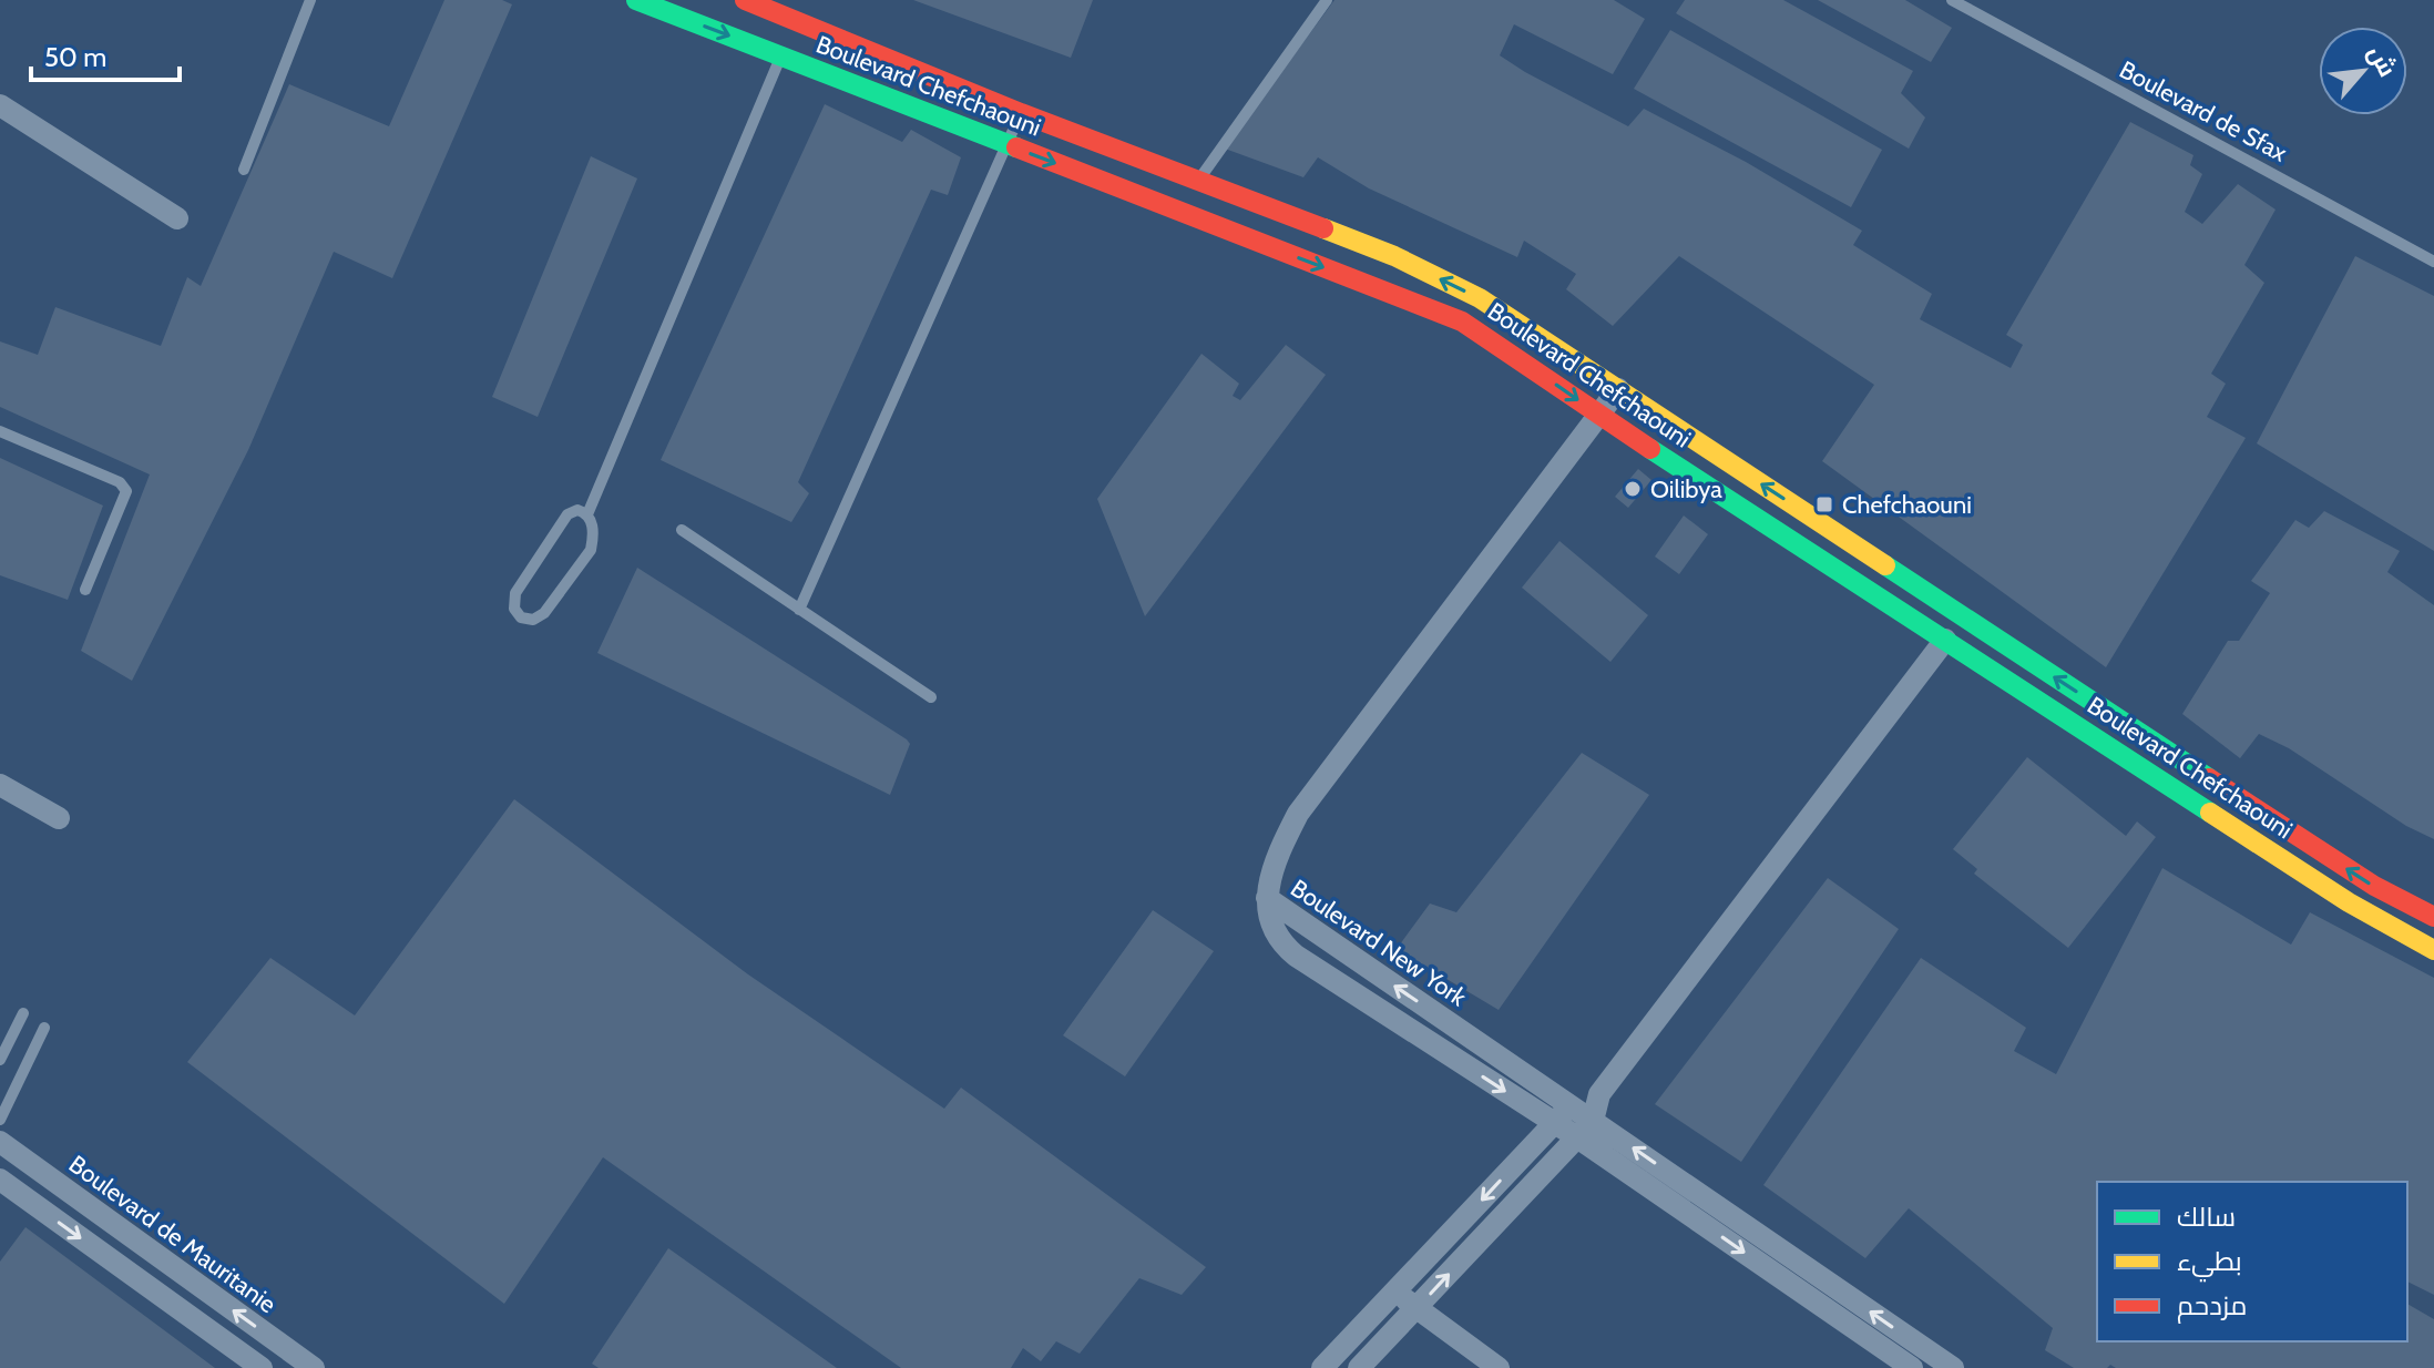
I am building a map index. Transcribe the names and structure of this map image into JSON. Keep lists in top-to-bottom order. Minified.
{"streets":{"street":["Boulevard Chefchaouni","Boulevard New York","Boulevard de Mauritanie"],"lane":["Boulevard de Sfax"]},"places":{"other":["Oilibya"],"transit":["Chefchaouni"]},"legend":["سالك","بطيء","مزدحم"],"scale_bar":"50 m","north":"top right"}
